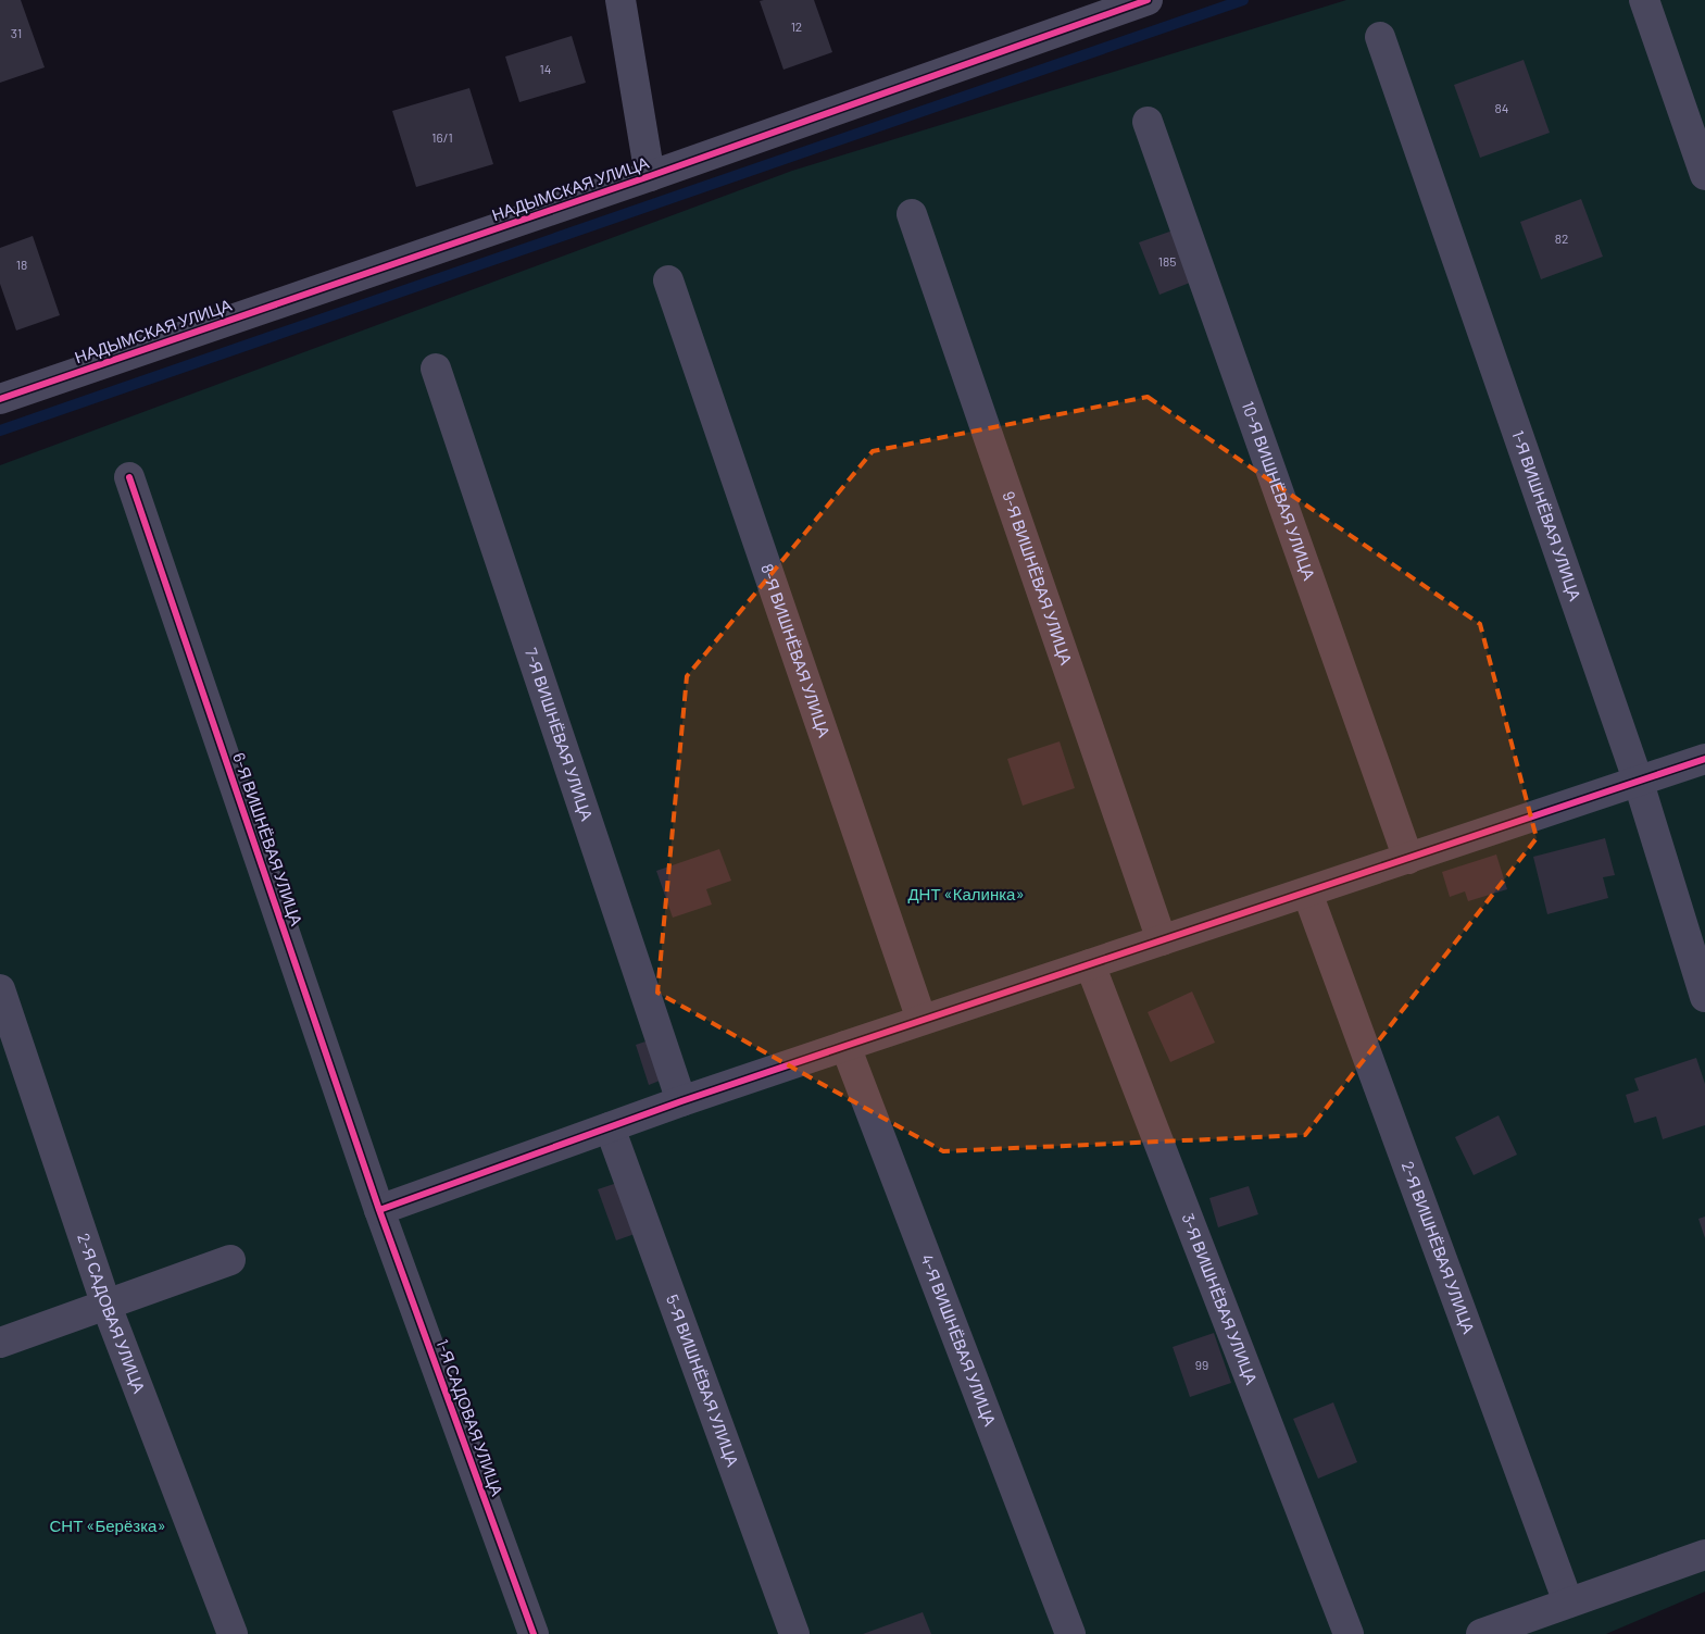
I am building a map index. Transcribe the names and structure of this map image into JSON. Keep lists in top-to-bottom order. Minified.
{"streets":{"street":["НАДЫМСКАЯ УЛИЦА","10-Я ВИШНЁВАЯ УЛИЦА","1-Я ВИШНЁВАЯ УЛИЦА","9-Я ВИШНЁВАЯ УЛИЦА","8-Я ВИШНЁВАЯ УЛИЦА","7-Я ВИШНЁВАЯ УЛИЦА","6-Я ВИШНЁВАЯ УЛИЦА","2-Я ВИШНЁВАЯ УЛИЦА","3-Я ВИШНЁВАЯ УЛИЦА","2-Я САДОВАЯ УЛИЦА","4-Я ВИШНЁВАЯ УЛИЦА","5-Я ВИШНЁВАЯ УЛИЦА","1-Я САДОВАЯ УЛИЦА"]},"crossings":[["6-Я ВИШНЁВАЯ УЛИЦА","1-Я САДОВАЯ УЛИЦА"]],"parks":["ДНТ «Калинка»","СНТ «Берёзка»"],"house_numbers":["12","31","14","84","16/1","82","185","18","99"]}
